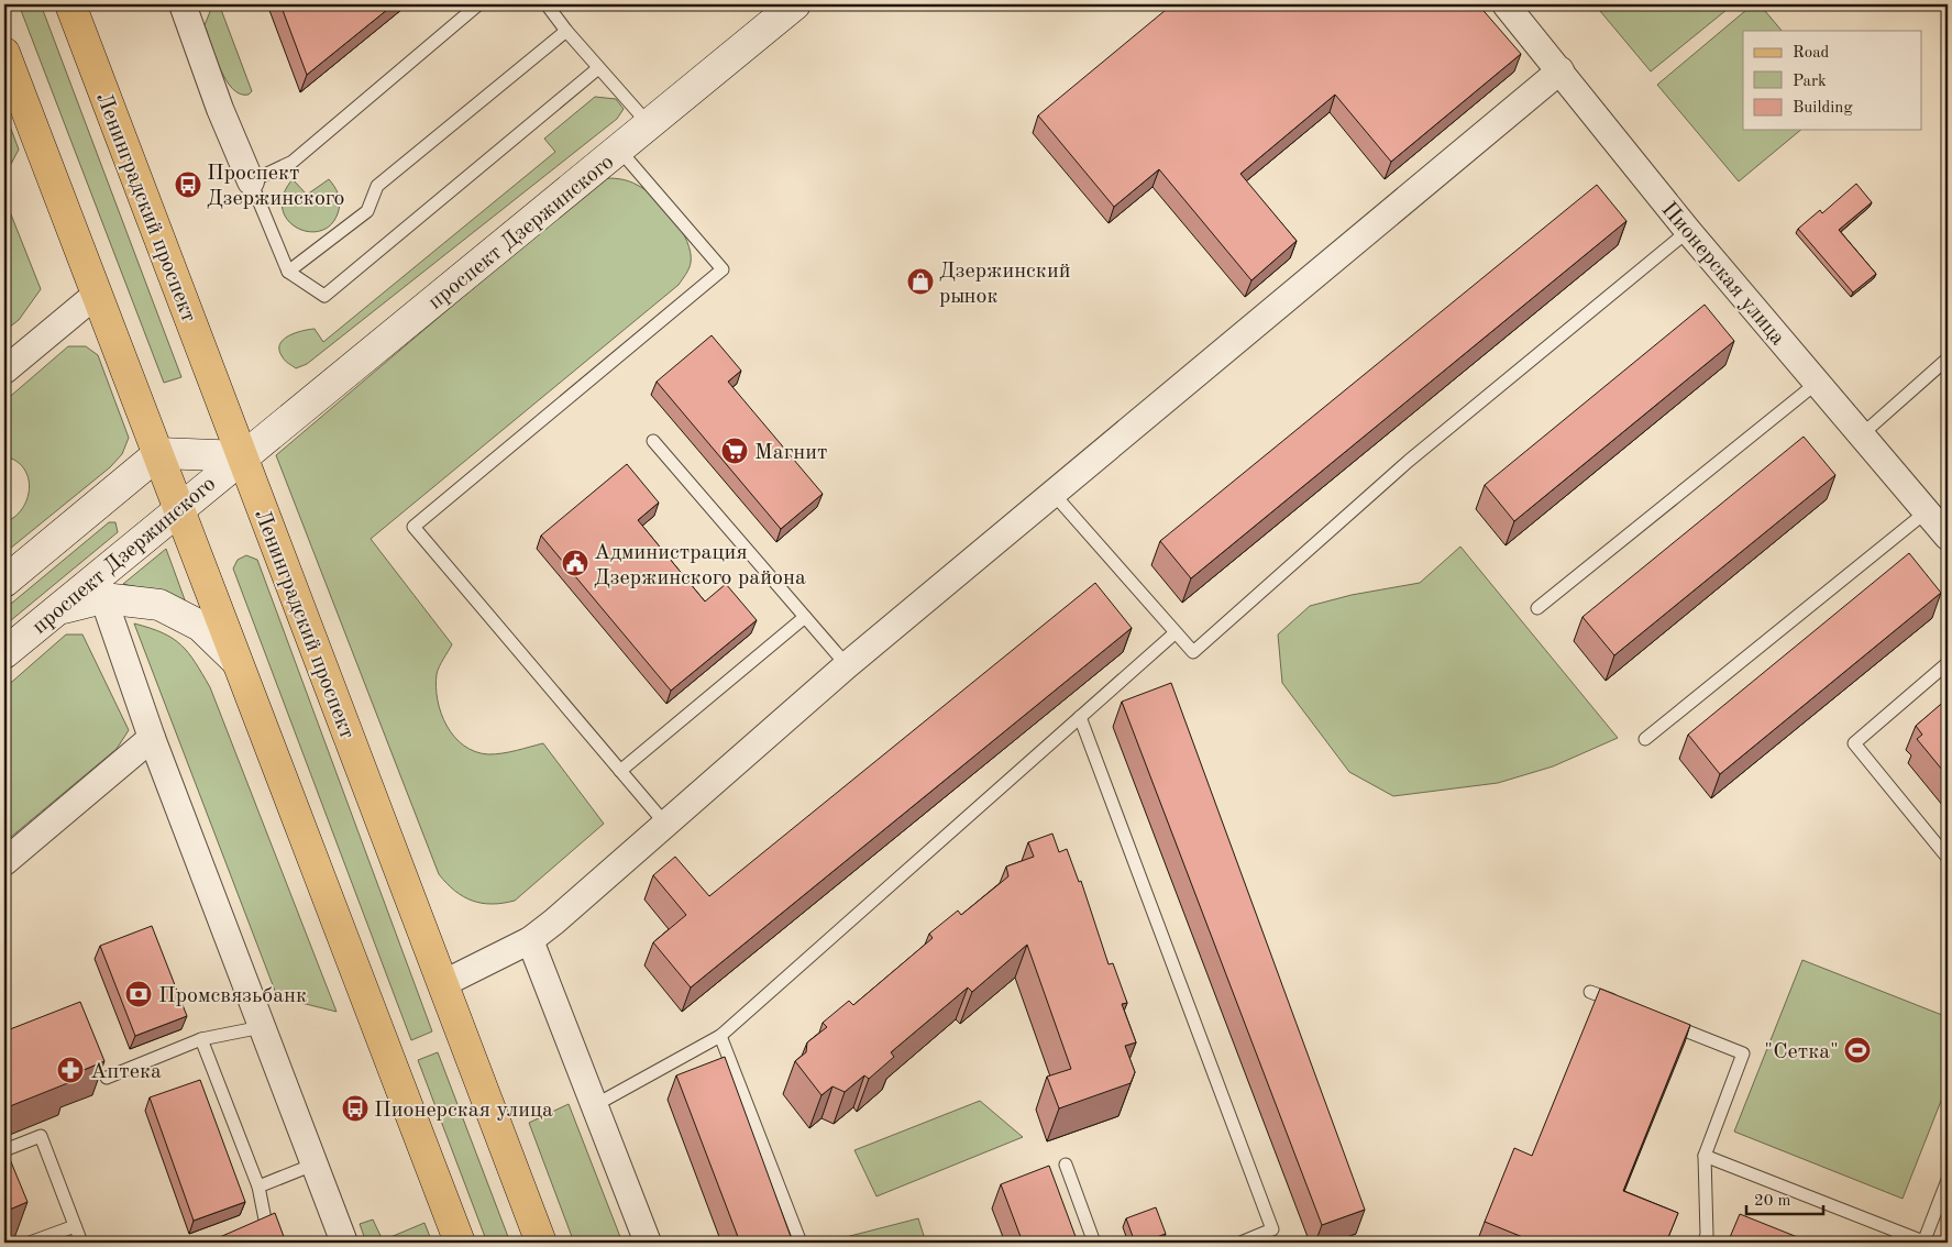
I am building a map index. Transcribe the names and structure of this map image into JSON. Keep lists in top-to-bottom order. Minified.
{"streets":{"main road":["Ленинградский проспект","проспект Дзержинского"],"street":["Пионерская улица"]},"crossings":[["Ленинградский проспект","проспект Дзержинского"]],"places":{"bus stop":["Проспект Дзержинского","Пионерская улица"],"shop":["Дзержинский рынок"],"supermarket":["Магнит"],"public building":["Администрация Дзержинского района"],"bank":["Промсвязьбанк"],"sports":["\"Сетка\""],"pharmacy":["Аптека"]},"legend":["Road","Park","Building"],"scale_bar":"20 m"}
